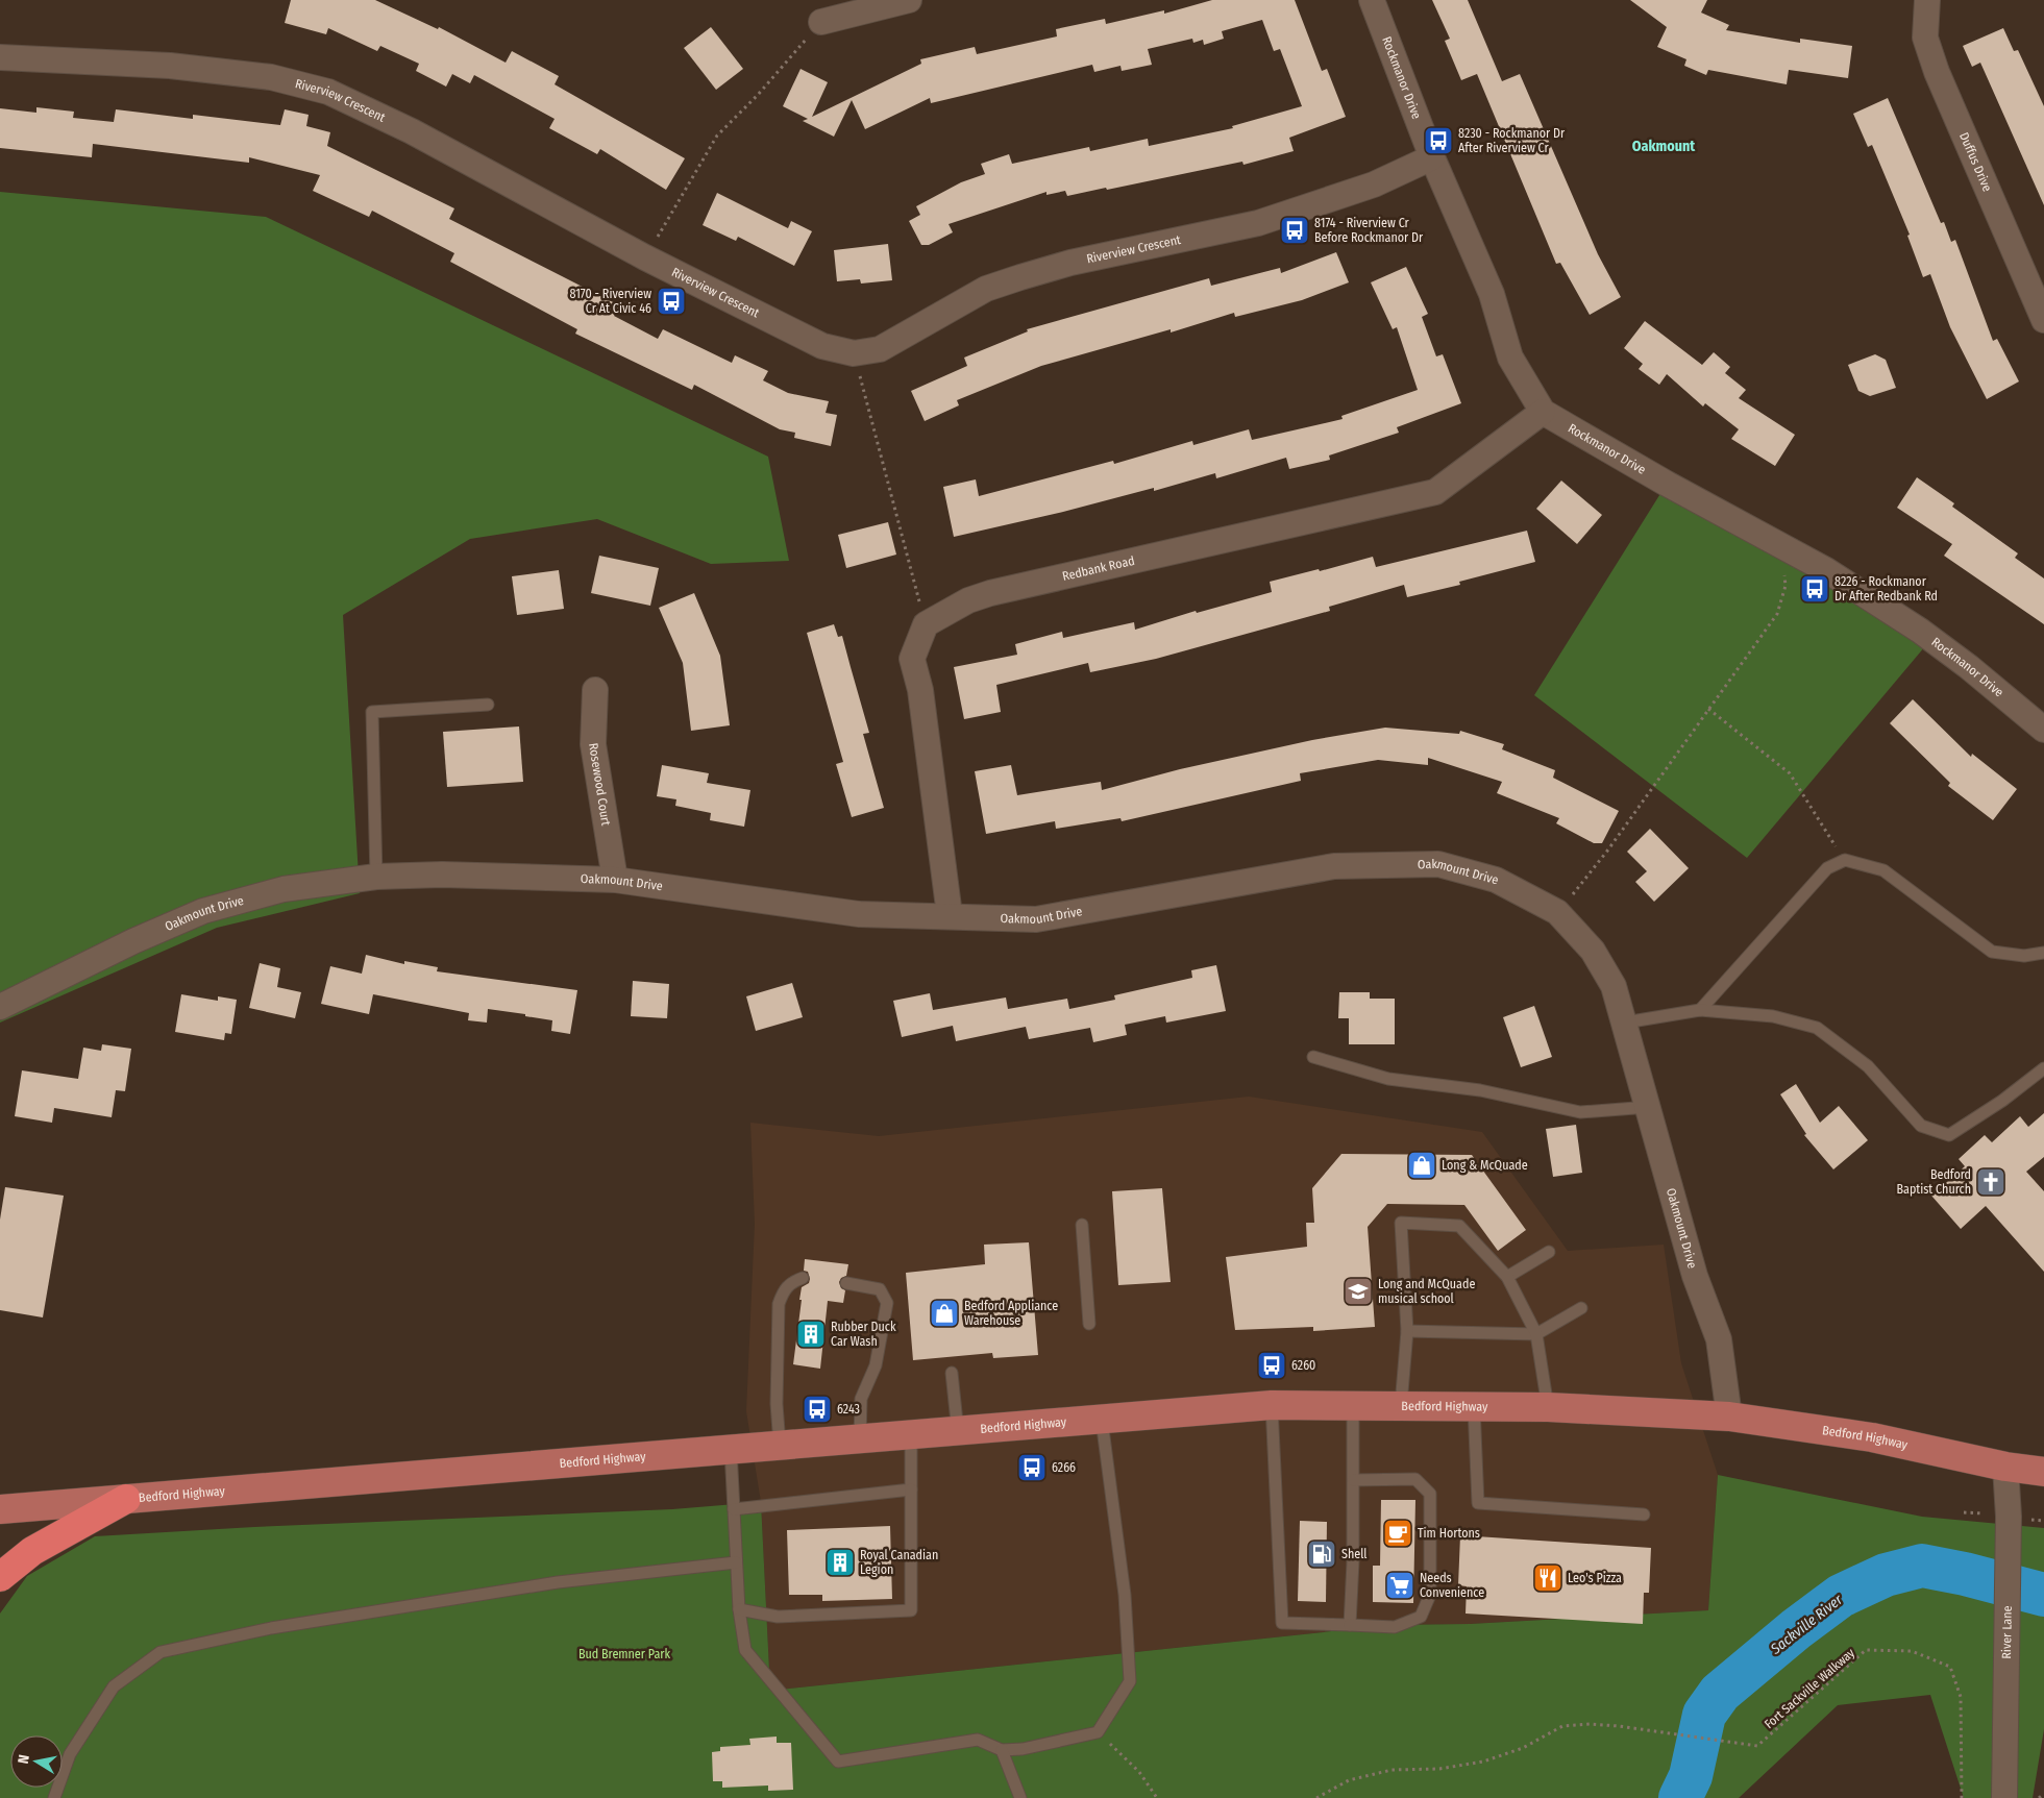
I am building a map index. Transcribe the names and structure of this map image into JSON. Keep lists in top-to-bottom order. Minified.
{"streets":{"main road":["Bedford Highway"],"street":["Rockmanor Drive","Riverview Crescent","Duffus Drive","Redbank Road","Rosewood Court","Oakmount Drive","River Lane"],"path":["Fort Sackville Walkway"]},"crossings":[["Rockmanor Drive","Riverview Crescent"],["Rockmanor Drive","Redbank Road"],["Rosewood Court","Oakmount Drive"],["Oakmount Drive","Bedford Highway"],["Bedford Highway","River Lane"]],"districts":["Oakmount"],"water":["Sackville River"],"parks":["Bud Bremner Park"],"places":{"bus stop":["8230 - Rockmanor Dr After Riverview Cr","8174 - Riverview Cr Before Rockmanor Dr","8170 - Riverview Cr At Civic 46","8226 - Rockmanor Dr After Redbank Rd","6260","6243","6266"],"shop":["Long & McQuade","Bedford Appliance Warehouse"],"church":["Bedford Baptist Church"],"school or university":["Long and McQuade musical school"],"building":["Rubber Duck Car Wash","Royal Canadian Legion"],"cafe":["Tim Hortons"],"fuel station":["Shell"],"restaurant":["Leo's Pizza"],"supermarket":["Needs Convenience"]},"north":"left"}
